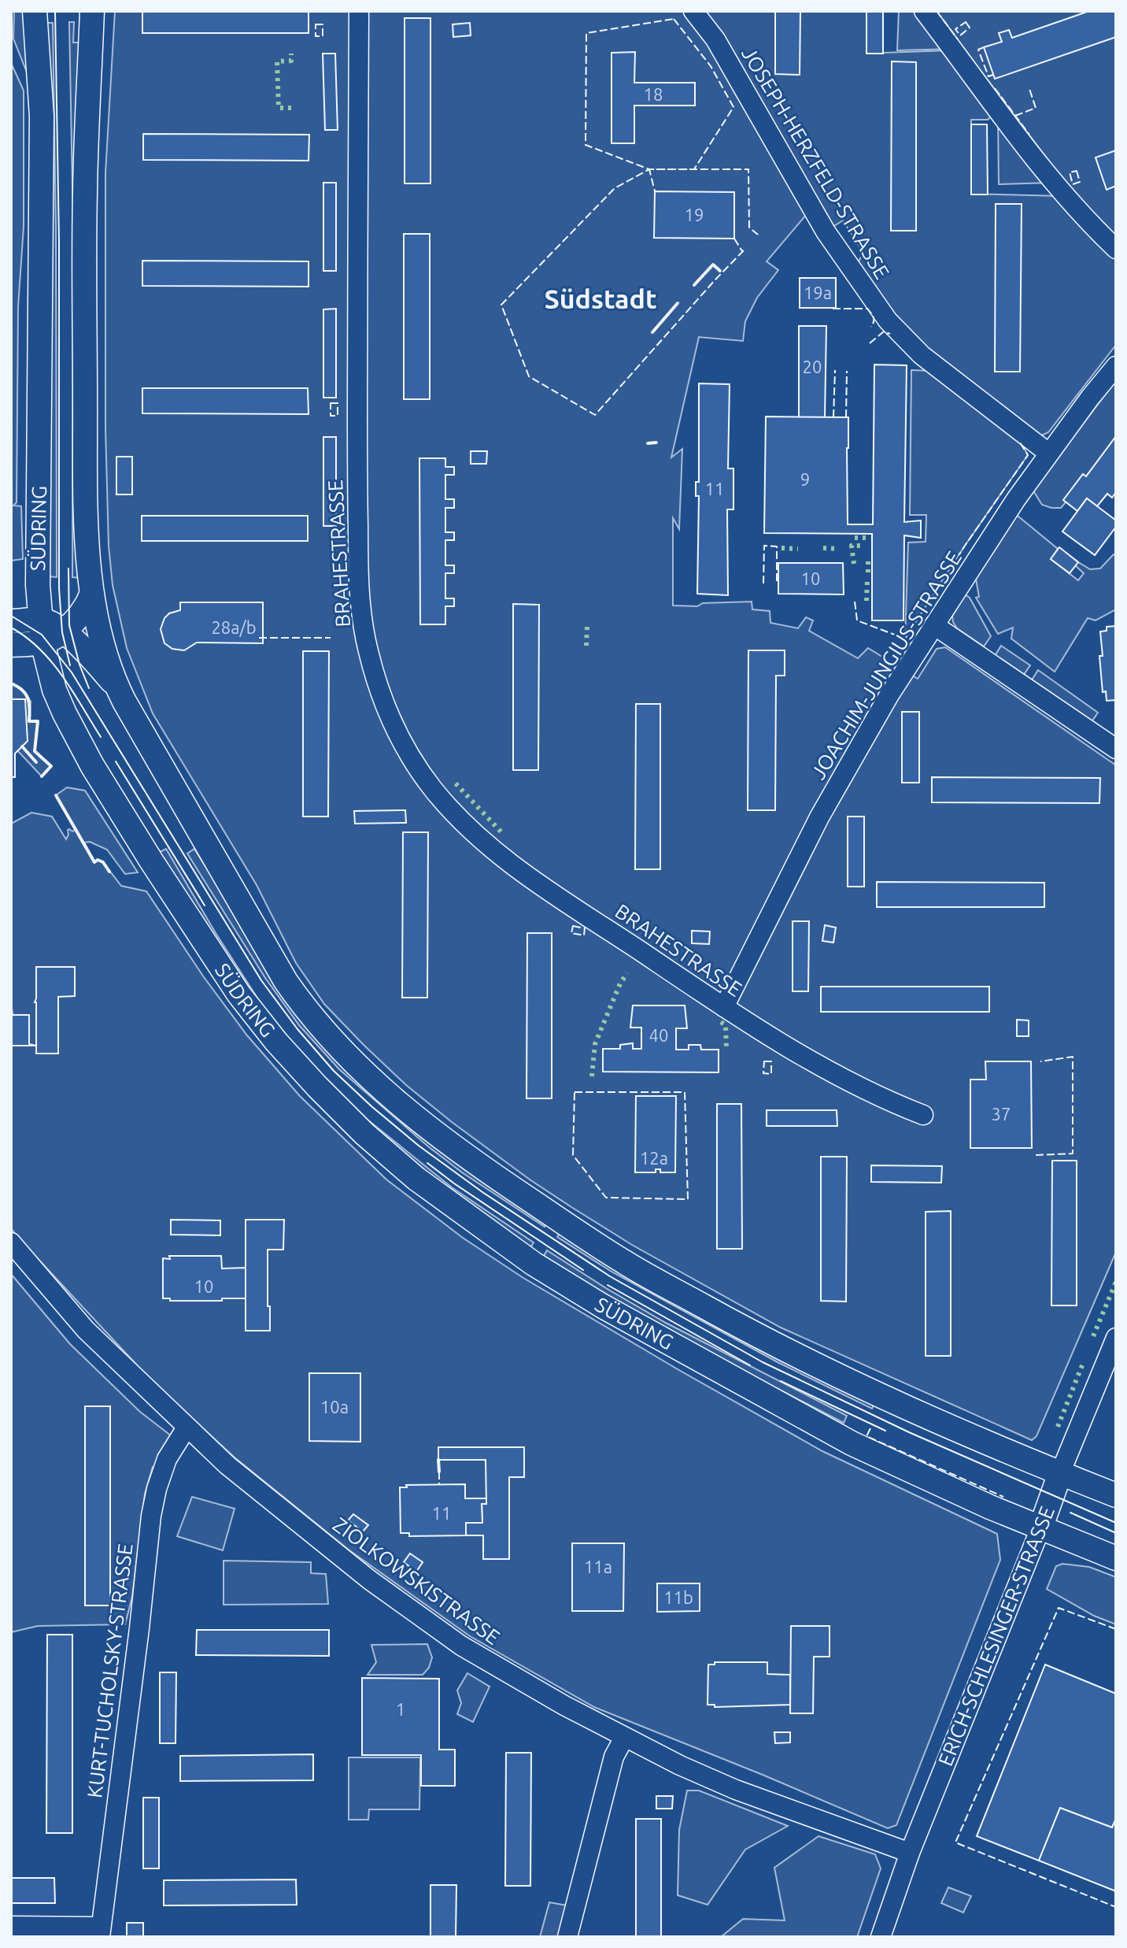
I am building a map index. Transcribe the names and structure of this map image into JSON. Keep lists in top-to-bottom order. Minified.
{"streets":{"main road":["SÜDRING","ERICH-SCHLESINGER-STRASSE"],"street":["JOSEPH-HERZFELD-STRASSE","BRAHESTRASSE","JOACHIM-JUNGIUS-STRASSE","ZIOLKOWSKISTRASSE","KURT-TUCHOLSKY-STRASSE"]},"crossings":[["JOSEPH-HERZFELD-STRASSE","JOACHIM-JUNGIUS-STRASSE"],["SÜDRING","ERICH-SCHLESINGER-STRASSE"],["BRAHESTRASSE","JOACHIM-JUNGIUS-STRASSE"],["ZIOLKOWSKISTRASSE","ERICH-SCHLESINGER-STRASSE"],["ZIOLKOWSKISTRASSE","KURT-TUCHOLSKY-STRASSE"]],"districts":["Südstadt"],"house_numbers":["18","19","19a","20","9","11","10","28a/b","40","37","12a","10","10a","11","11a","11b","1"]}
